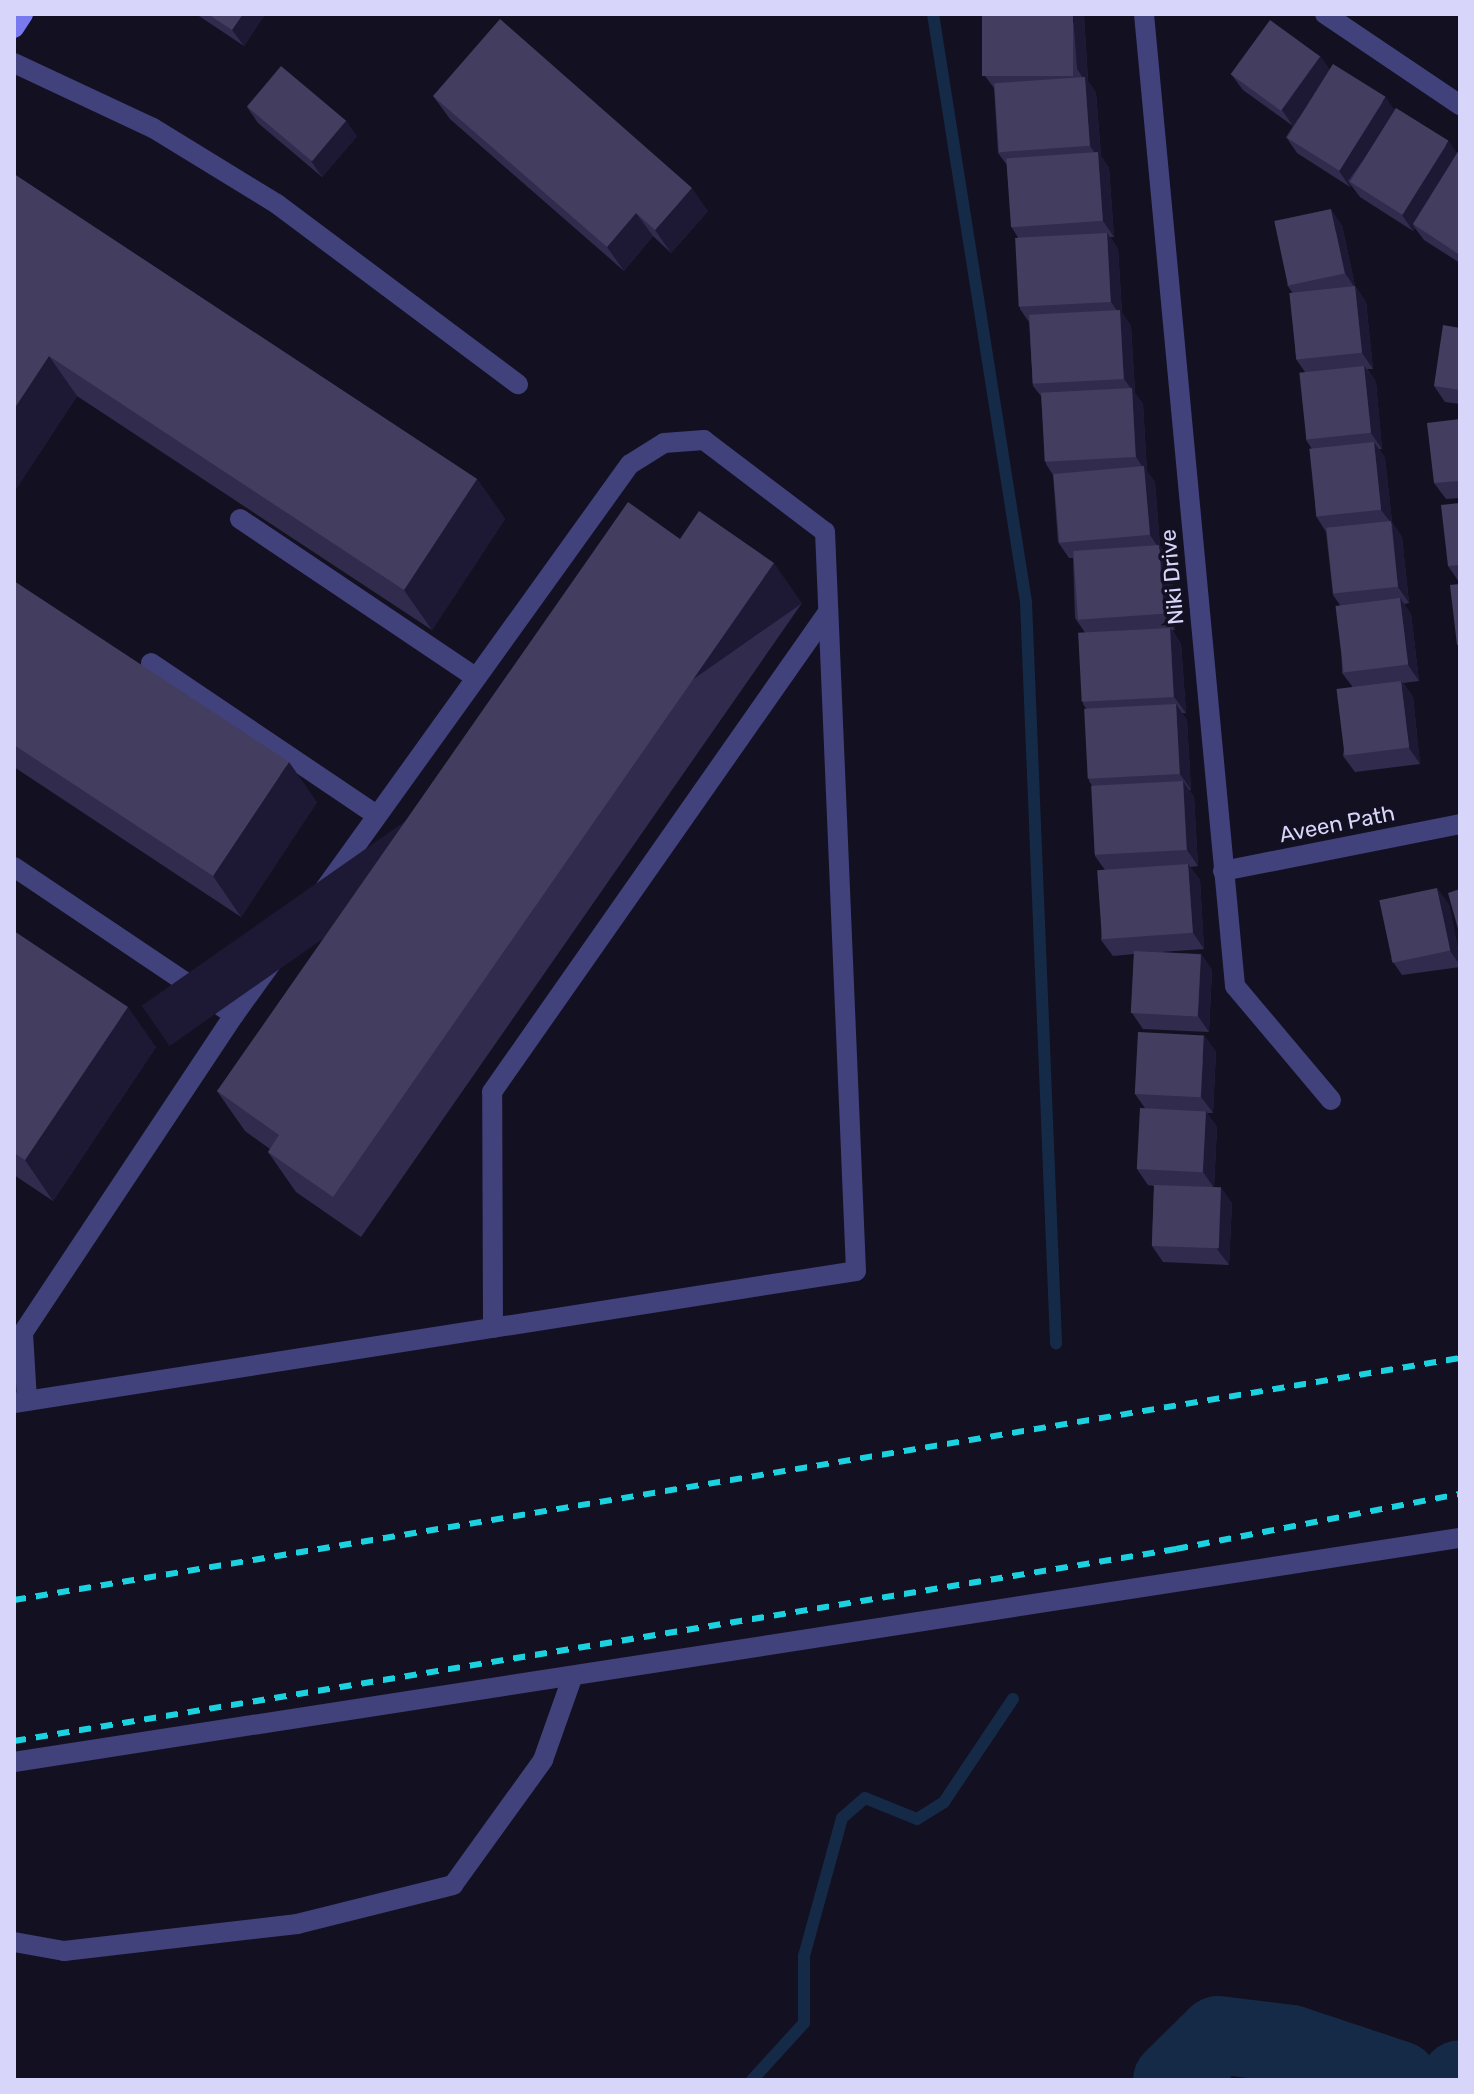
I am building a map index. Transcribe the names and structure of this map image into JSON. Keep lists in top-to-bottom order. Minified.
{"streets":{"street":["Niki Drive","Aveen Path"]},"crossings":[["Niki Drive","Aveen Path"]]}
